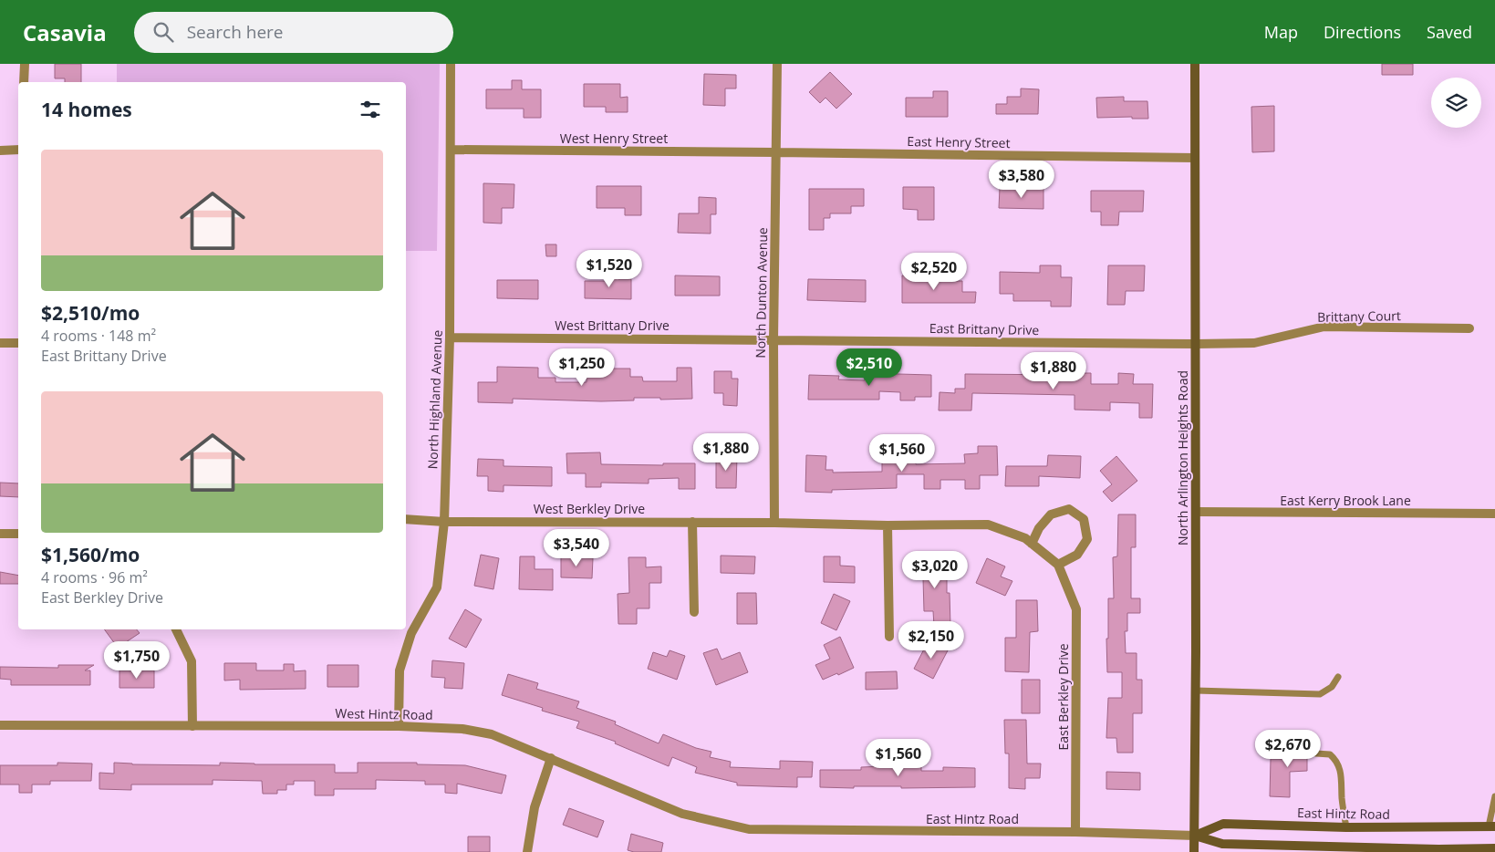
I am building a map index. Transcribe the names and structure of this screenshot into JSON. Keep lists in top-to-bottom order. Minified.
{"streets":{"main road":["North Arlington Heights Road","East Hintz Road"],"street":["West Henry Street","East Henry Street","North Dunton Avenue","Brittany Court","West Brittany Drive","East Brittany Drive","North Highland Avenue","East Kerry Brook Lane","West Berkley Drive","East Berkley Drive","West Hintz Road"]},"crossings":[["West Henry Street","East Henry Street"],["West Henry Street","North Dunton Avenue"],["West Henry Street","North Highland Avenue"],["East Henry Street","North Dunton Avenue"],["East Henry Street","North Arlington Heights Road"],["North Dunton Avenue","West Brittany Drive"],["North Dunton Avenue","East Brittany Drive"],["North Dunton Avenue","West Berkley Drive"],["North Dunton Avenue","East Berkley Drive"],["Brittany Court","East Brittany Drive"],["Brittany Court","North Arlington Heights Road"],["West Brittany Drive","East Brittany Drive"],["West Brittany Drive","North Highland Avenue"],["East Brittany Drive","North Arlington Heights Road"],["North Highland Avenue","West Berkley Drive"],["North Highland Avenue","West Hintz Road"],["North Arlington Heights Road","East Kerry Brook Lane"],["North Arlington Heights Road","East Hintz Road"],["West Berkley Drive","East Berkley Drive"],["East Berkley Drive","East Hintz Road"],["West Hintz Road","East Hintz Road"]],"page":{"header":"Casavia","search":"Search here","nav":["Map","Directions","Saved"],"heading":"14 homes","list":[{"name":"$2,510/mo","note":"4 rooms · 148 m² · East Brittany Drive"},{"name":"$1,560/mo","note":"4 rooms · 96 m² · East Berkley Drive"}],"price":["$3,580","$1,520","$2,520","$1,250","$2,510","$1,880","$1,880","$1,560","$3,540","$3,020","$2,150","$1,750","$2,670","$1,560"]}}
